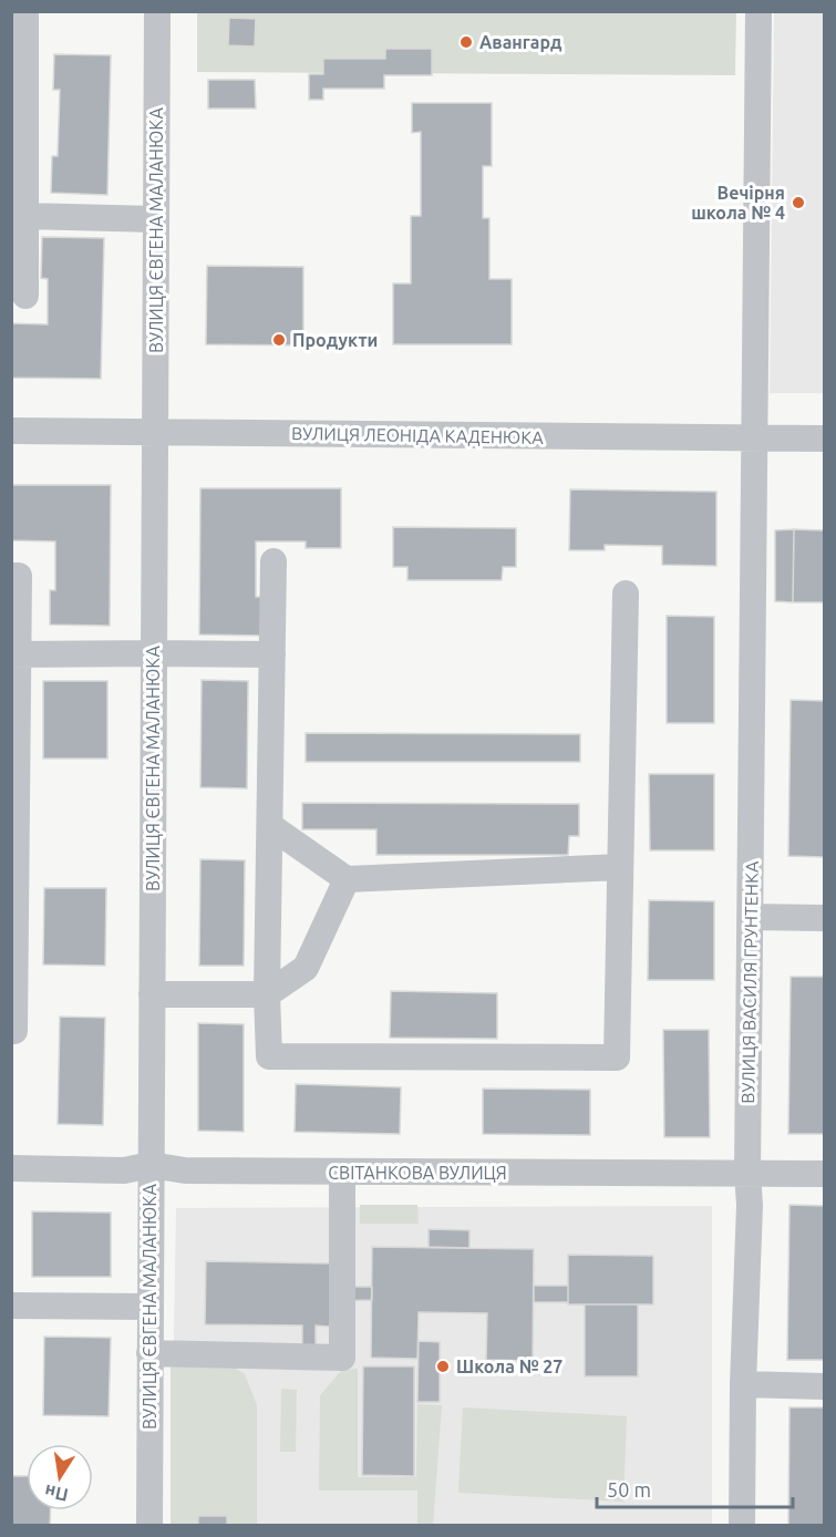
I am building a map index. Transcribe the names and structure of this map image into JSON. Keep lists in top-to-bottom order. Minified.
{"streets":{"street":["ВУЛИЦЯ ЄВГЕНА МАЛАНЮКА","ВУЛИЦЯ ЛЕОНІДА КАДЕНЮКА","ВУЛИЦЯ ВАСИЛЯ ГРУНТЕНКА","СВІТАНКОВА ВУЛИЦЯ"]},"crossings":[["ВУЛИЦЯ ЄВГЕНА МАЛАНЮКА","ВУЛИЦЯ ЛЕОНІДА КАДЕНЮКА"],["ВУЛИЦЯ ЄВГЕНА МАЛАНЮКА","СВІТАНКОВА ВУЛИЦЯ"],["ВУЛИЦЯ ЛЕОНІДА КАДЕНЮКА","ВУЛИЦЯ ВАСИЛЯ ГРУНТЕНКА"],["ВУЛИЦЯ ВАСИЛЯ ГРУНТЕНКА","СВІТАНКОВА ВУЛИЦЯ"]],"places":["Авангард","Вечірня школа № 4","Продукти","Школа № 27"],"scale_bar":"50 m","north":"bottom"}
